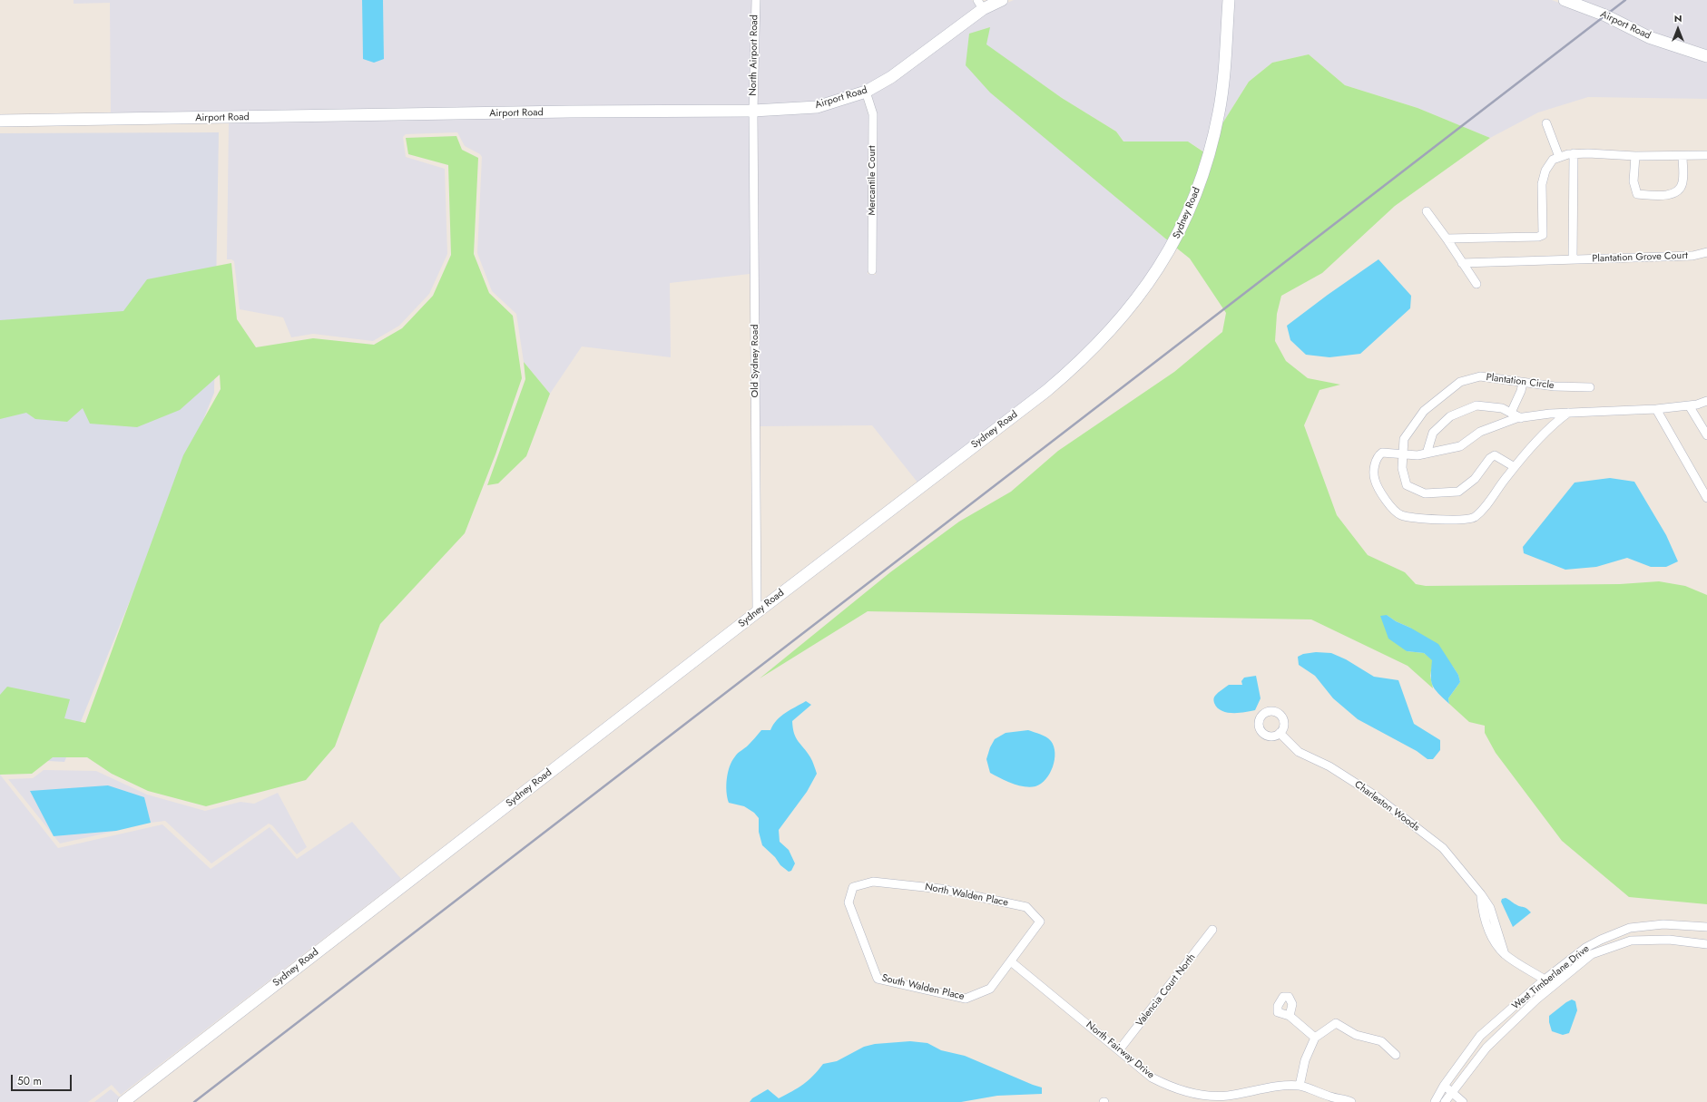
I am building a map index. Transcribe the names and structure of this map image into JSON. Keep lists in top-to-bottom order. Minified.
{"streets":{"street":["Airport Road","North Airport Road","Mercantile Court","Sydney Road","Plantation Grove Court","Old Sydney Road","Plantation Circle","Charleston Woods","North Walden Place","West Timberlane Drive","South Walden Place","Valencia Court North","North Fairway Drive"]},"crossings":[["Airport Road","North Airport Road"],["Airport Road","Mercantile Court"],["Airport Road","Old Sydney Road"],["North Airport Road","Old Sydney Road"],["Sydney Road","Old Sydney Road"],["Charleston Woods","West Timberlane Drive"],["North Walden Place","South Walden Place"],["North Walden Place","North Fairway Drive"],["South Walden Place","North Fairway Drive"],["Valencia Court North","North Fairway Drive"]],"scale_bar":"50 m","north":"top"}
